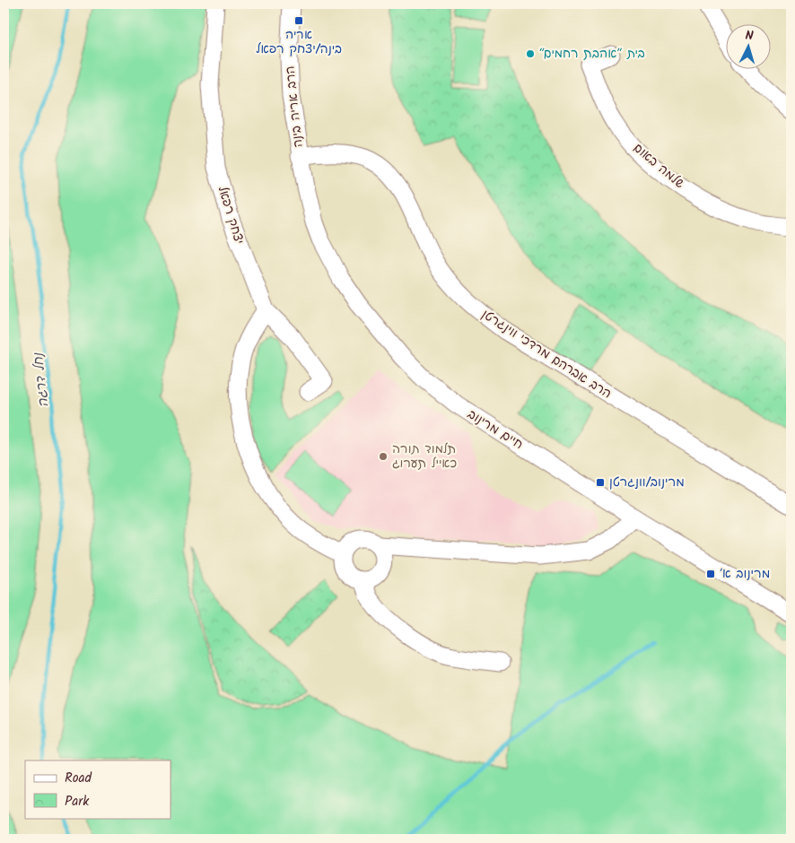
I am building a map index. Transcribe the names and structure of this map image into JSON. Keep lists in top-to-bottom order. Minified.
{"streets":{"street":["הרב אריה בינה","שלמה באום","יצחק רפאל","הרב אברהם מרדכי ווינגרטן","חיים מרינוב"]},"crossings":[["הרב אריה בינה","הרב אברהם מרדכי ווינגרטן"],["הרב אריה בינה","חיים מרינוב"],["הרב אברהם מרדכי ווינגרטן","חיים מרינוב"]],"water":["נחל דרגה"],"places":{"transit":["אריה בינה/יצחק רפאל","מרינוב/וונגרטן","מרינוב א׳"],"other":["בית ״אהבת רחמים״","תלמוד תורה כאייל תערוג"]},"legend":["Road","Park"],"north":"top"}
